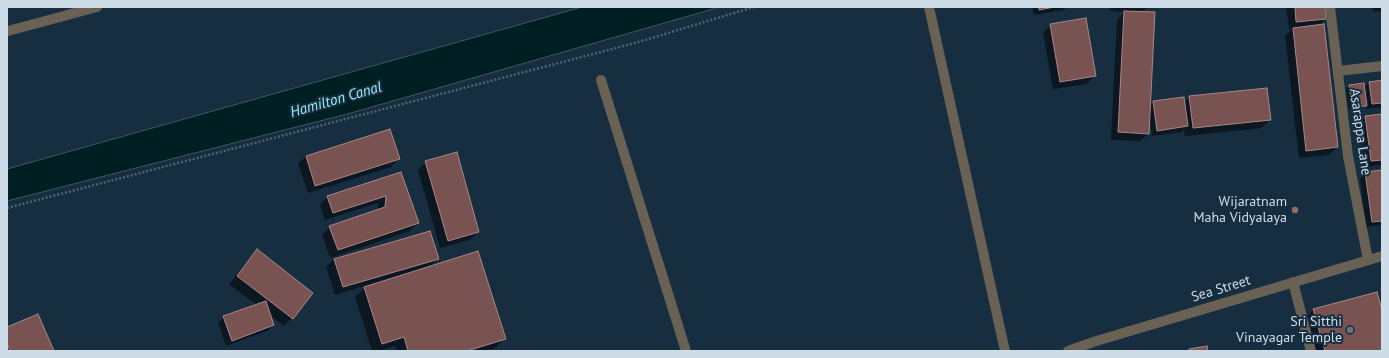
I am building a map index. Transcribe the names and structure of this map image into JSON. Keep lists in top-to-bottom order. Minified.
{"streets":{"street":["Asarappa Lane","Sea Street"]},"crossings":[["Asarappa Lane","Sea Street"]],"water":["Hamilton Canal"],"places":["Wijaratnam Maha Vidyalaya","Sri Sitthi Vinayagar Temple"]}
